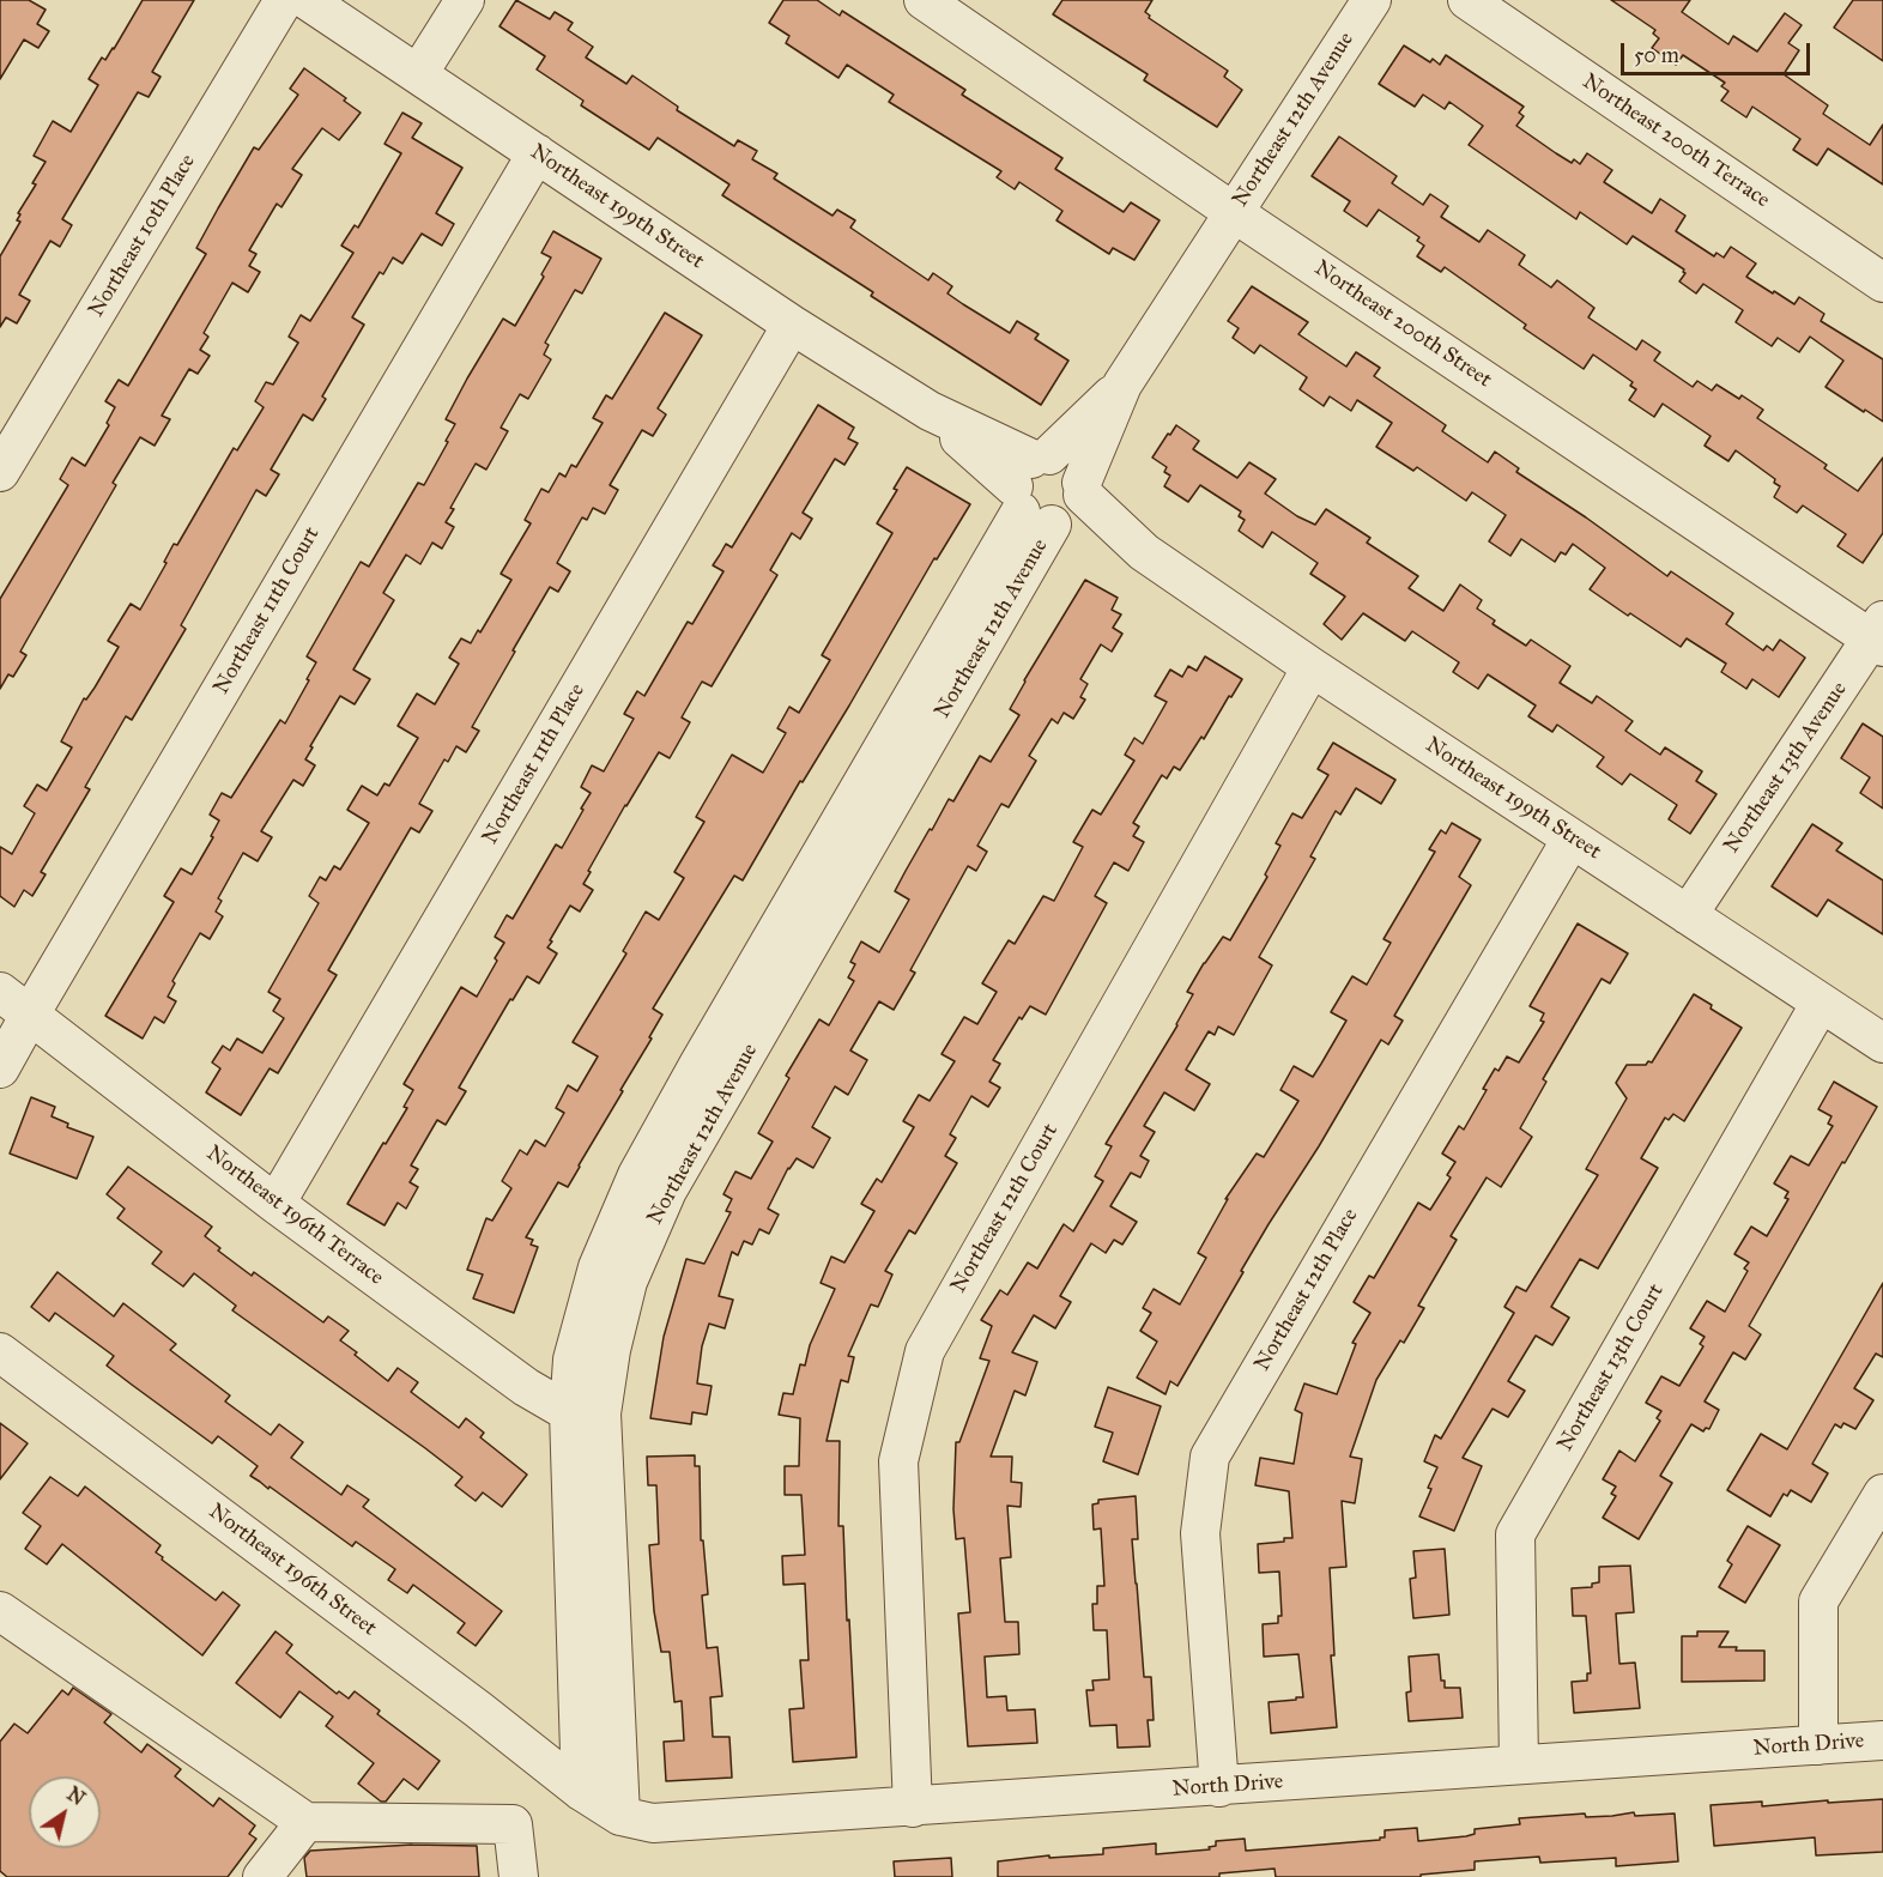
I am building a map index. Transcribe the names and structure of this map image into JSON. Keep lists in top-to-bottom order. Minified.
{"streets":{"street":["Northeast 12th Avenue","Northeast 200th Terrace","Northeast 199th Street","Northeast 10th Place","Northeast 200th Street","Northeast 11th Court","Northeast 11th Place","Northeast 13th Avenue","Northeast 12th Court","Northeast 196th Terrace","Northeast 12th Place","Northeast 13th Court","Northeast 196th Street","North Drive"]},"crossings":[["Northeast 12th Avenue","Northeast 199th Street"],["Northeast 12th Avenue","Northeast 200th Street"],["Northeast 12th Avenue","Northeast 196th Terrace"],["Northeast 12th Avenue","Northeast 196th Street"],["Northeast 12th Avenue","North Drive"],["Northeast 199th Street","Northeast 11th Court"],["Northeast 199th Street","Northeast 11th Place"],["Northeast 199th Street","Northeast 13th Avenue"],["Northeast 199th Street","Northeast 12th Court"],["Northeast 199th Street","Northeast 12th Place"],["Northeast 199th Street","Northeast 13th Court"],["Northeast 200th Street","Northeast 13th Avenue"],["Northeast 11th Court","Northeast 196th Terrace"],["Northeast 11th Place","Northeast 196th Terrace"],["Northeast 12th Court","North Drive"],["Northeast 12th Place","North Drive"],["Northeast 13th Court","North Drive"],["Northeast 196th Street","North Drive"]],"scale_bar":"50 m","north":"top right"}
